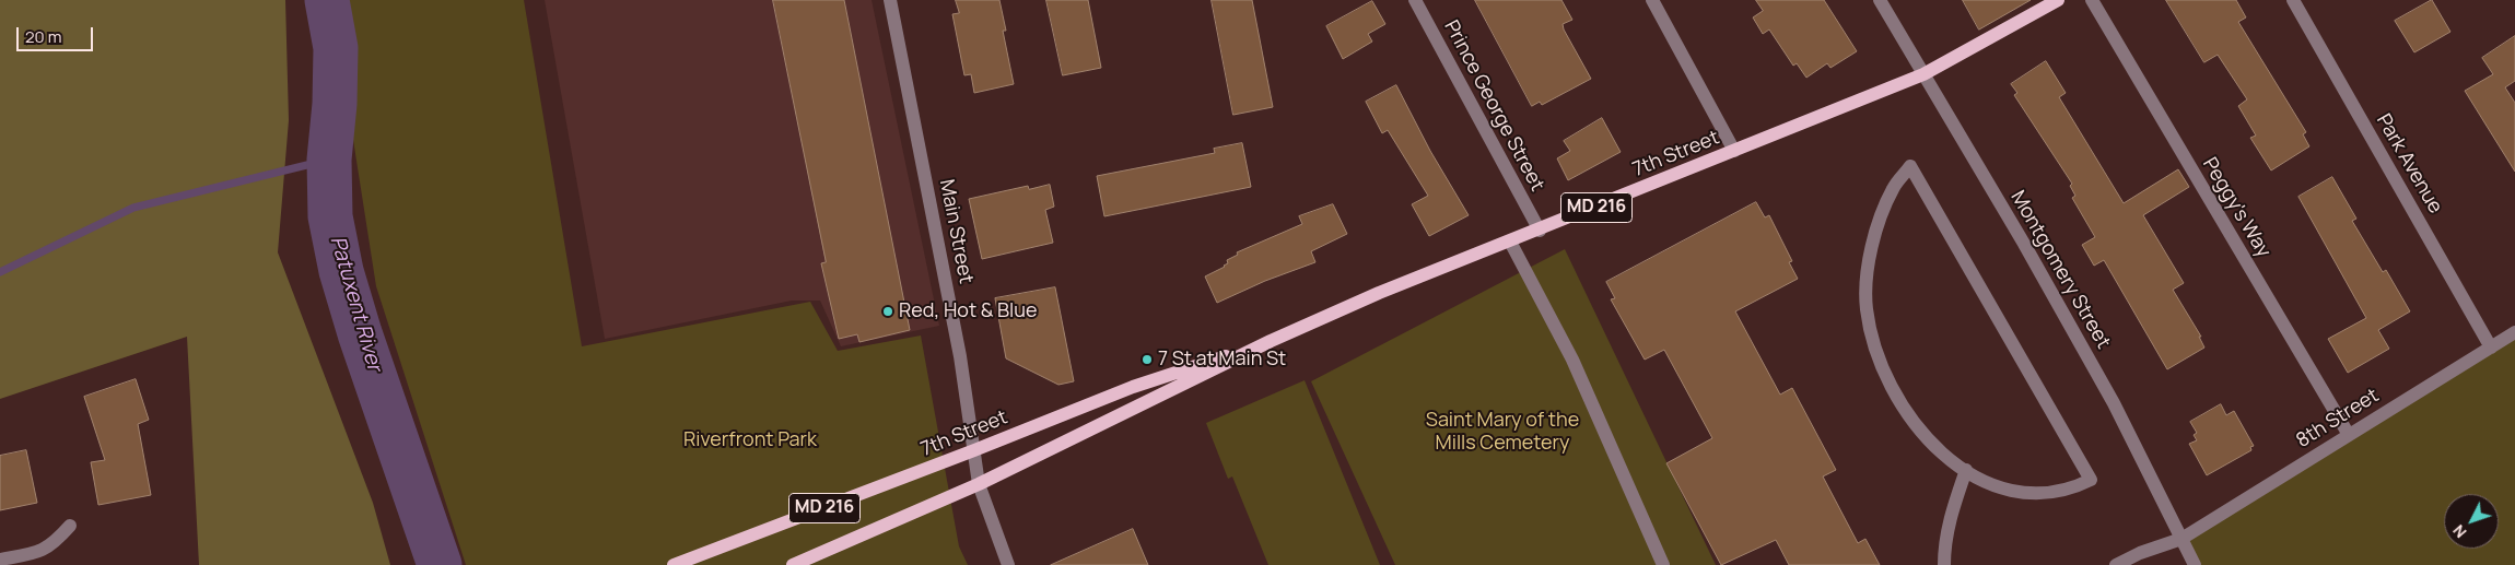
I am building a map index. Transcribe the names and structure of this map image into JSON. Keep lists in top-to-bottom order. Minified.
{"streets":{"main road":["7th Street","MD 216"],"street":["Prince George Street","Park Avenue","Peggy's Way","Main Street","Montgomery Street","8th Street"]},"crossings":[["Prince George Street","7th Street"],["7th Street","Main Street"],["7th Street","Montgomery Street"],["Park Avenue","8th Street"],["Peggy's Way","8th Street"],["Montgomery Street","8th Street"]],"water":["Patuxent River"],"parks":["Saint Mary of the Mills Cemetery","Riverfront Park"],"places":["Red, Hot & Blue","7 St at Main St"],"scale_bar":"20 m","north":"bottom left"}
